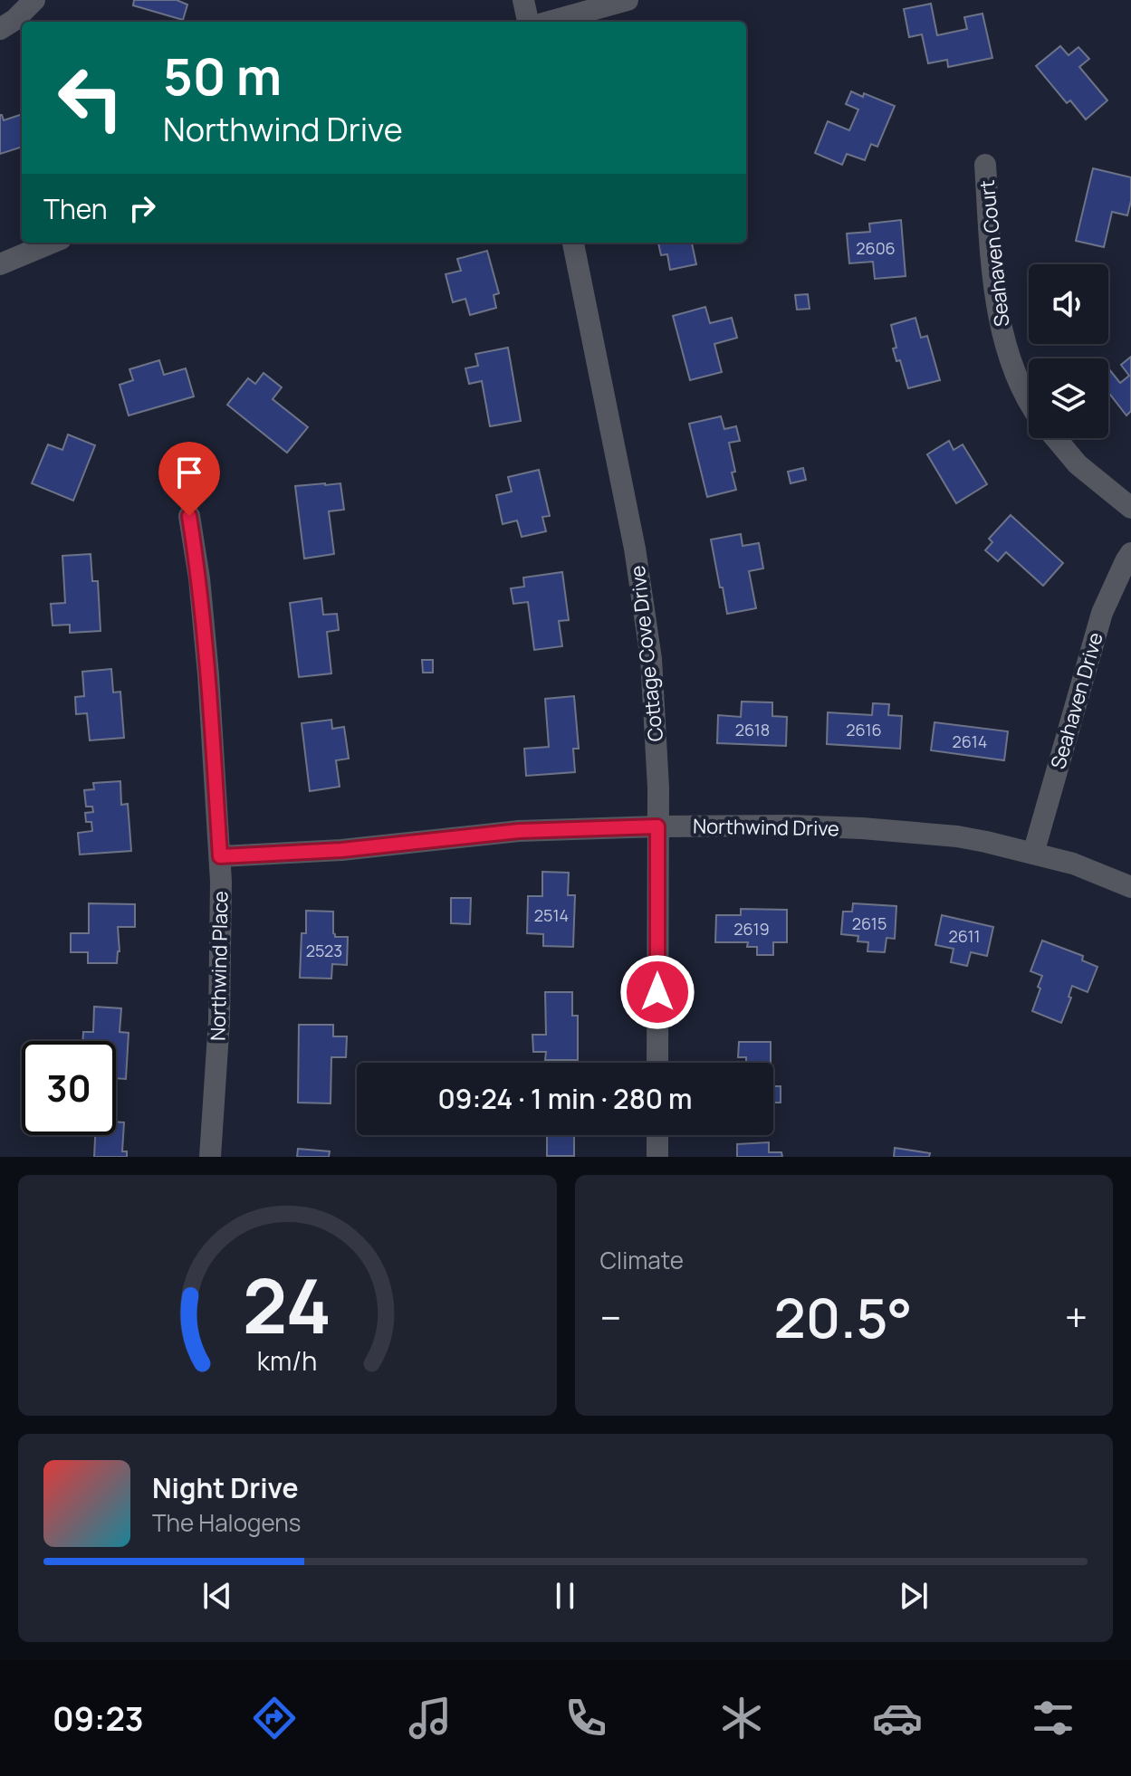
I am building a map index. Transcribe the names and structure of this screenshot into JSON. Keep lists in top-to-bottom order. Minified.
{"streets":{"street":["Seahaven Court","Cottage Cove Drive","Seahaven Drive","Northwind Drive","Northwind Place"]},"crossings":[["Cottage Cove Drive","Northwind Drive"],["Seahaven Drive","Northwind Drive"],["Northwind Drive","Northwind Place"]],"house_numbers":["2606","2618","2616","2614","2514","2615","2619","2611","2523"],"page":{"turn":["50 m","Northwind Drive"],"then":"Then","limit":"30","trip":"09:24 · 1 min · 280 m","tile":"Climate","heat":["−","20.5°","+"],"song":["Night Drive","The Halogens"],"tabs":"09:23","gauge":["24","km/h"]}}
